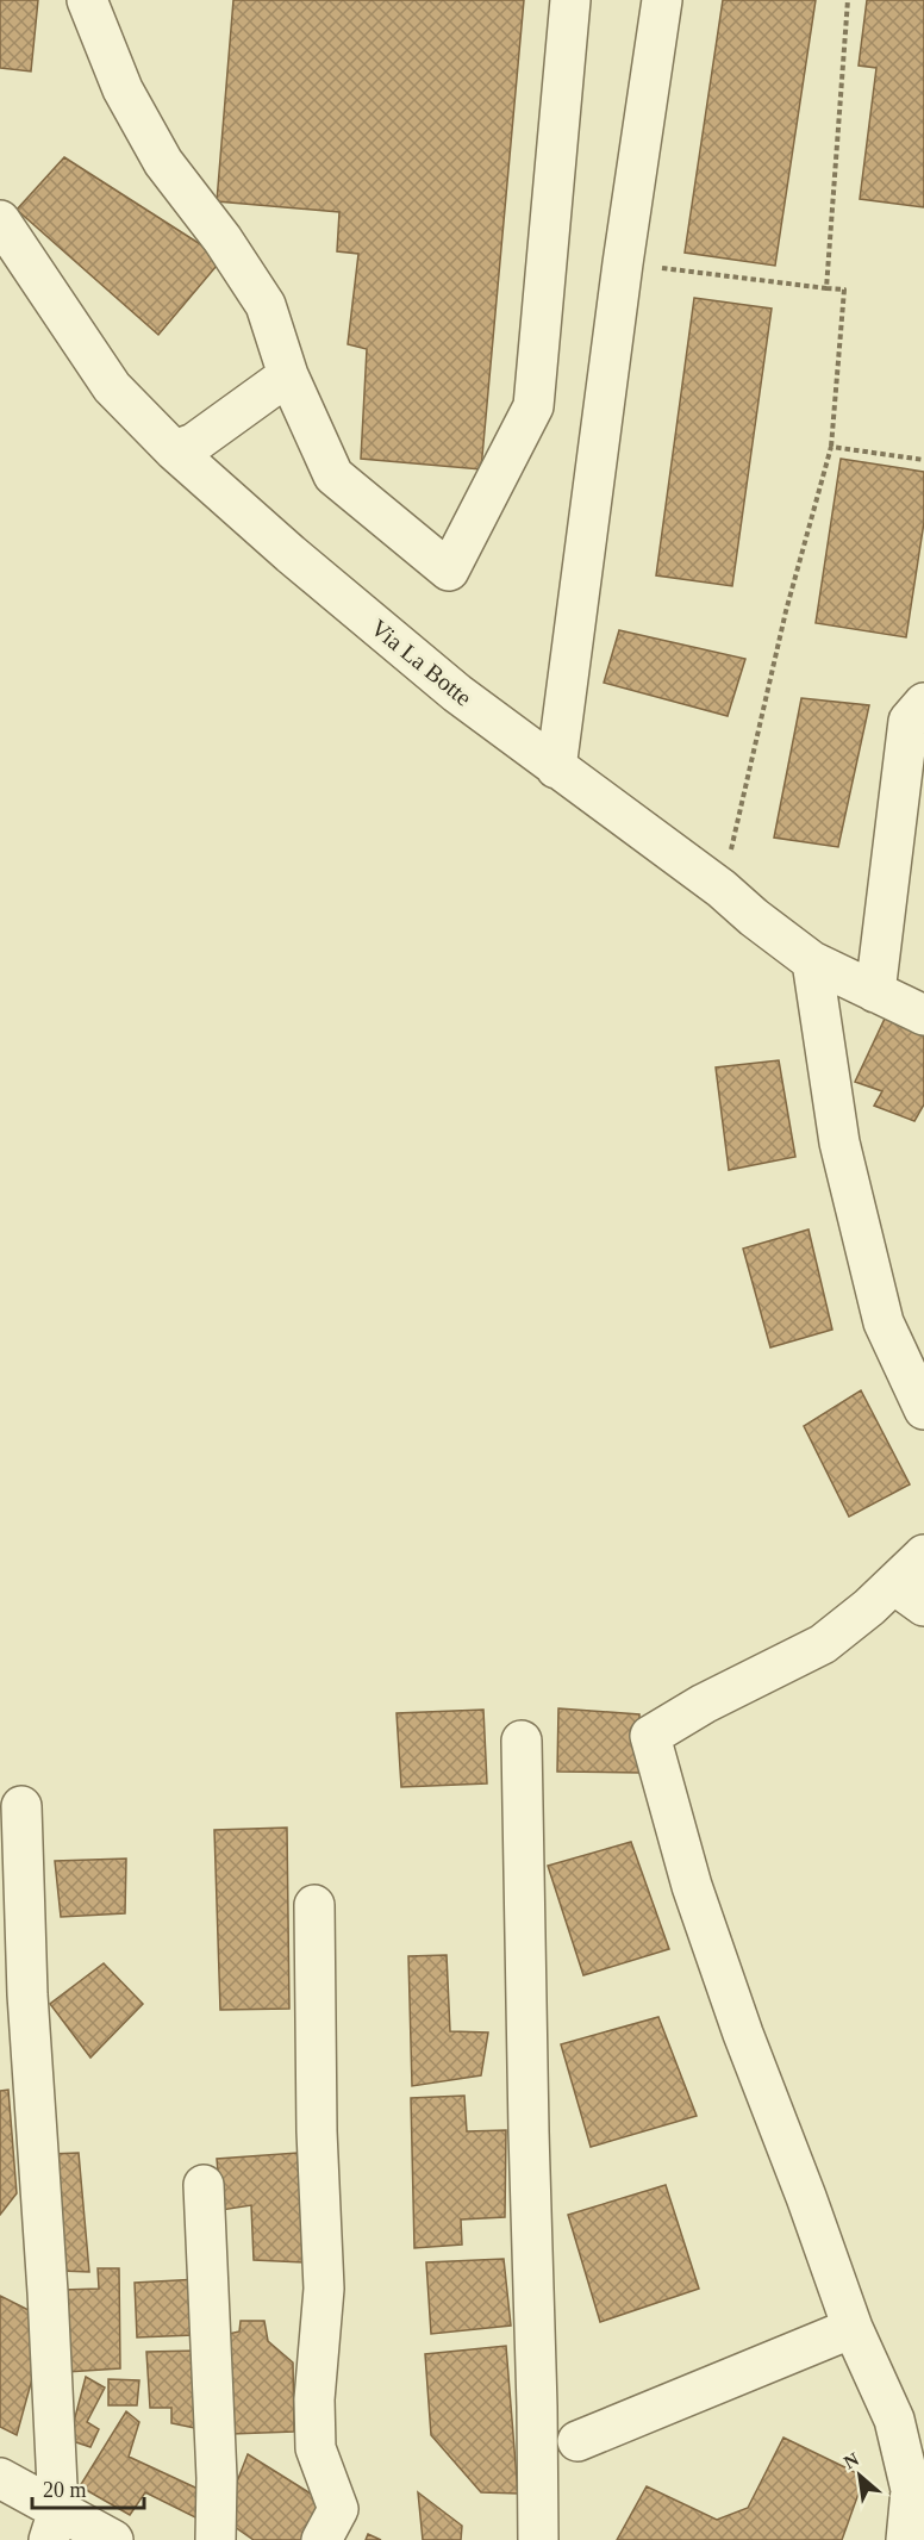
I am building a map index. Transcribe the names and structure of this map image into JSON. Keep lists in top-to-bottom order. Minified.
{"streets":{"street":["Via La Botte"]},"scale_bar":"20 m","north":"top left"}
